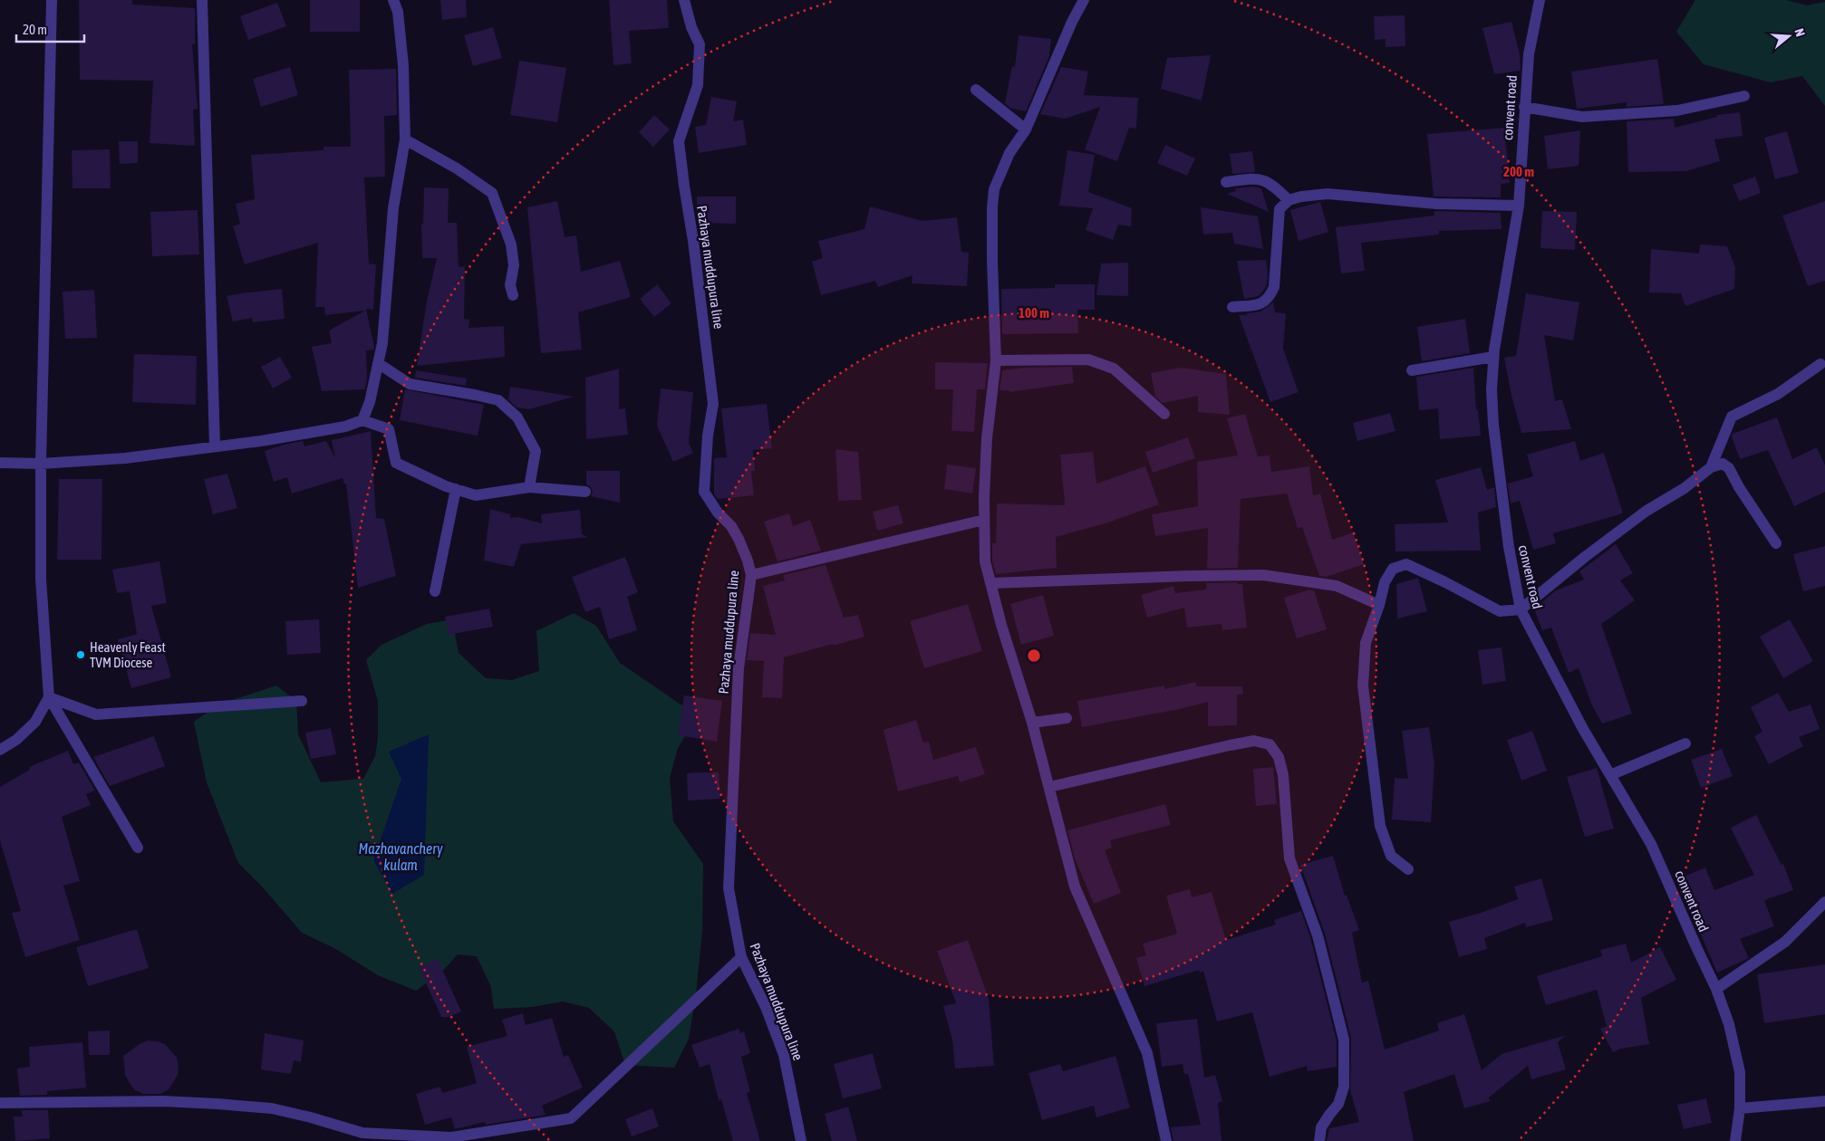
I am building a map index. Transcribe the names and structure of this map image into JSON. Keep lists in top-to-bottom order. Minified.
{"streets":{"street":["convent road","Pazhaya muddupura line"]},"water":["Mazhavanchery kulam"],"places":["Heavenly Feast TVM Diocese"],"scale_bar":"20 m","north":"right","rings":["200 m","100 m"]}
